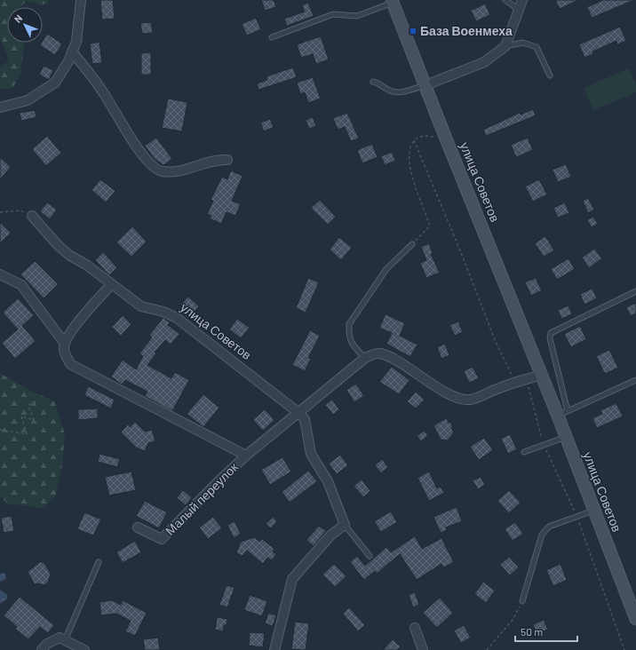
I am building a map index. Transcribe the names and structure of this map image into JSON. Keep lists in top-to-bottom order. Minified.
{"streets":{"main road":["улица Советов"],"street":["Малый переулок"]},"places":{"transit":["База Военмеха"]},"scale_bar":"50 m","north":"top left"}
